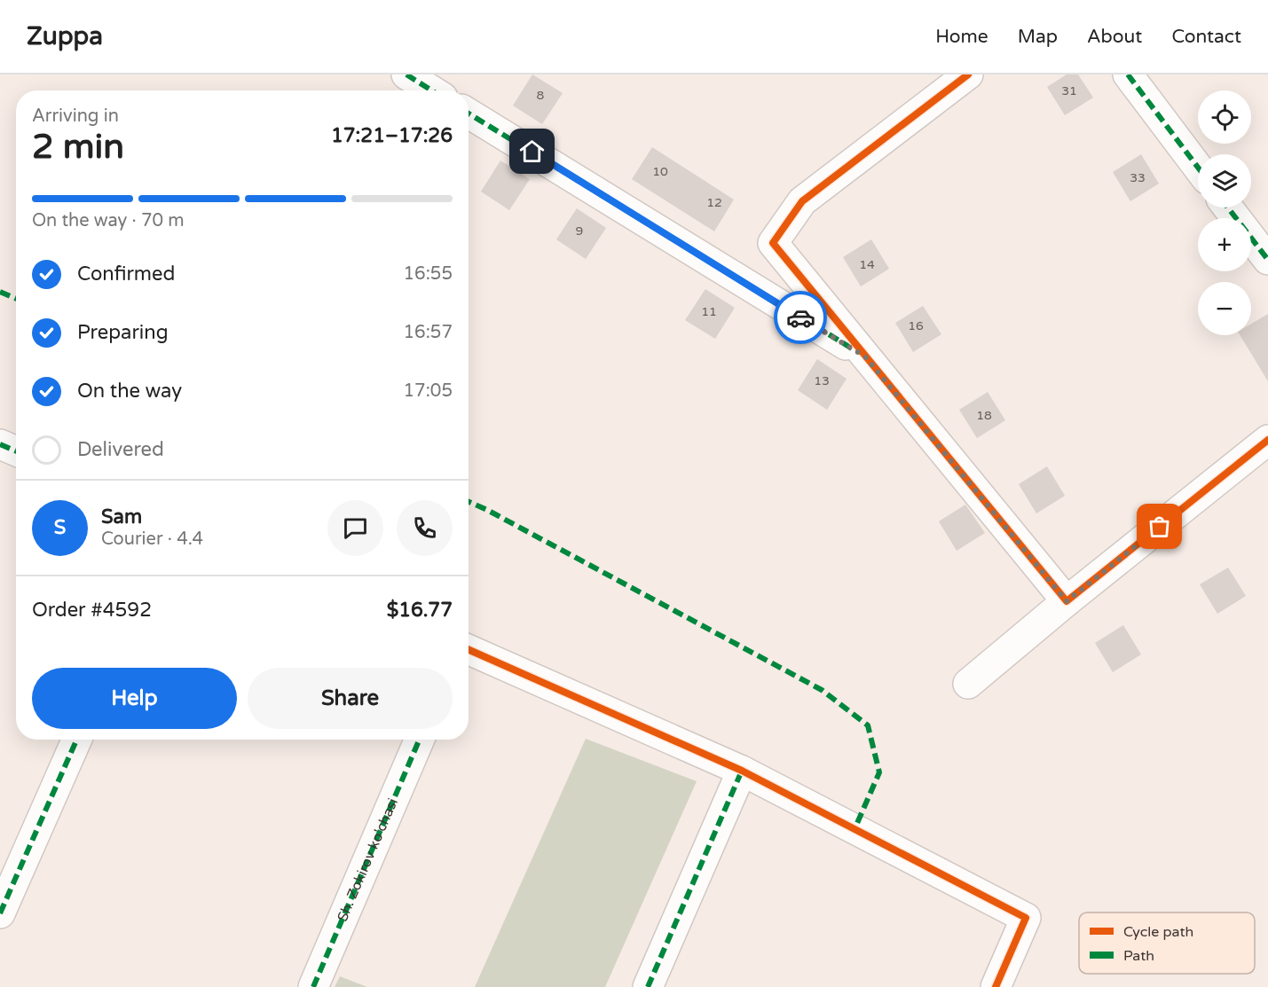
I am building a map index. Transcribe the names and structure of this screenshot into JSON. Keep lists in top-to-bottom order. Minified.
{"streets":{"street":["Sh. Zokirov ko'chasi"]},"house_numbers":["31","8","10","33","12","9","14","11","16","13","18"],"legend":["Cycle path","Path"],"page":{"header":"Zuppa","nav":["Home","Map","About","Contact"],"map_buttons":["+","−"],"heading":["2 min","Arriving in","17:21–17:26"],"panel":["Sam","Courier · 4.4","Order #4592","$16.77"],"bar":"On the way · 70 m","list":[["Confirmed","16:55"],["Preparing","16:57"],["On the way","17:05"],"Delivered"],"round":"S","buttons":["Help","Share"]}}
